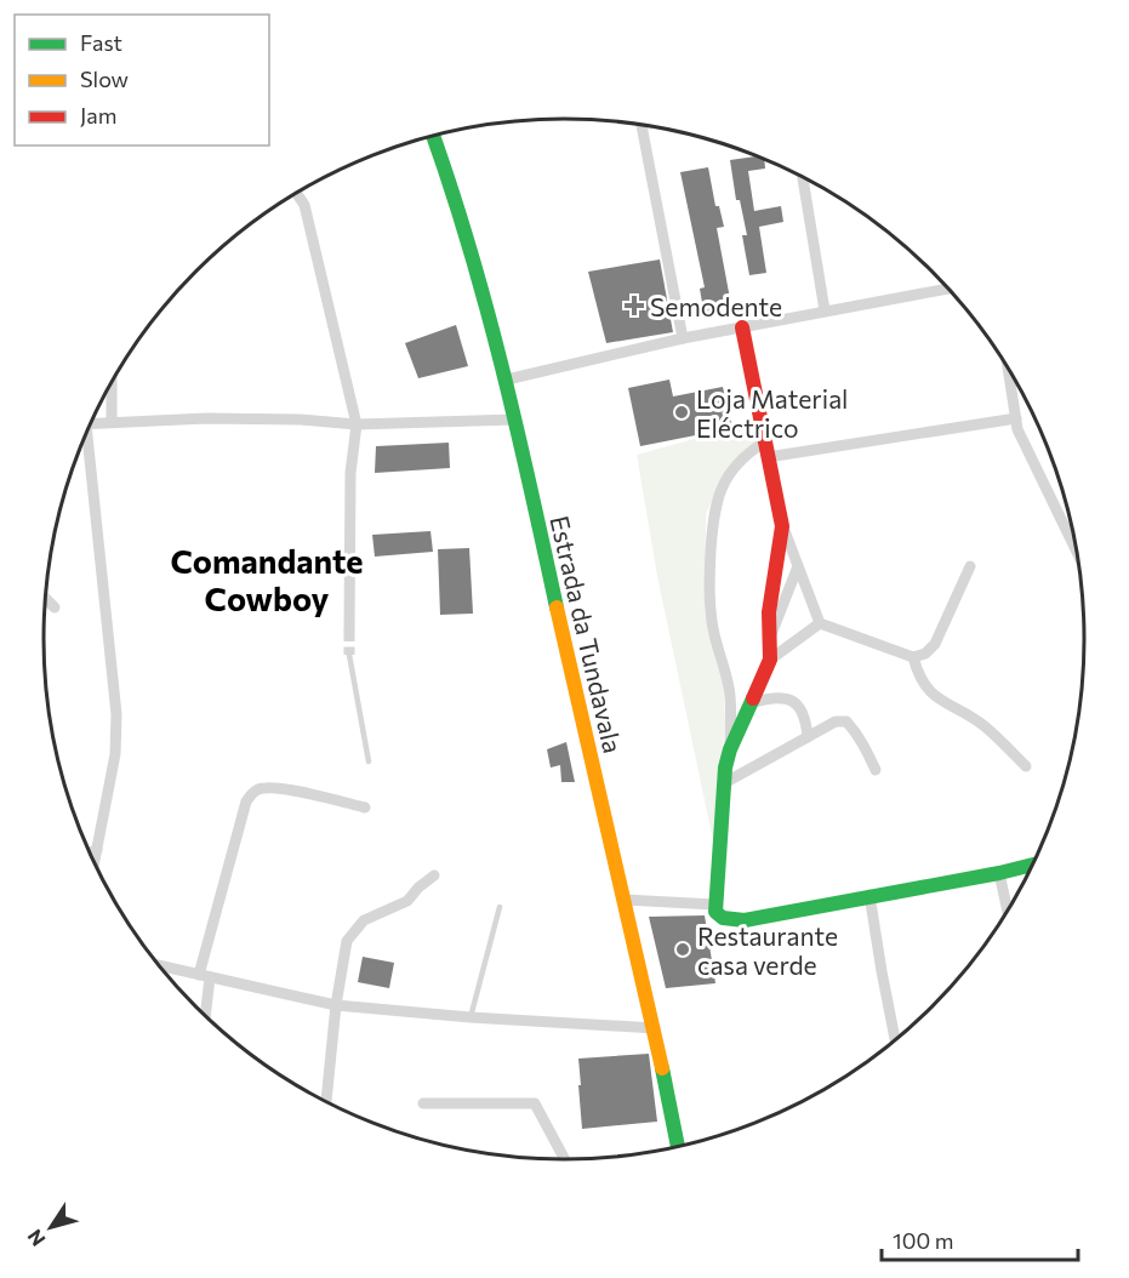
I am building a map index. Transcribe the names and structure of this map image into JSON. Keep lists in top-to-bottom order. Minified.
{"streets":{"main road":["Estrada da Tundavala"]},"districts":["Comandante Cowboy"],"places":{"health":["Semodente"],"other":["Loja Material Eléctrico","Restaurante casa verde"]},"legend":["Fast","Slow","Jam"],"scale_bar":"100 m","north":"bottom left"}
